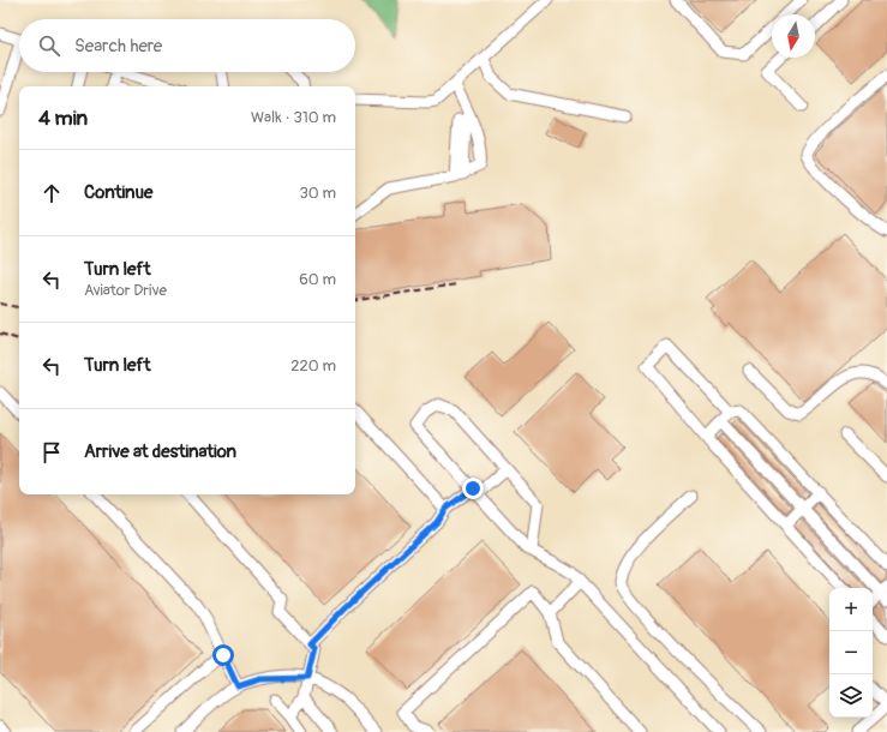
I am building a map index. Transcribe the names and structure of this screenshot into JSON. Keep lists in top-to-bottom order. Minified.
{"north":"bottom","page":{"search":"Search here","heading":["4 min","Walk · 310 m"],"list":[["Continue","30 m"],["Turn left","Aviator Drive","60 m"],["Turn left","220 m"],"Arrive at destination"],"map_buttons":["+","−"]}}
